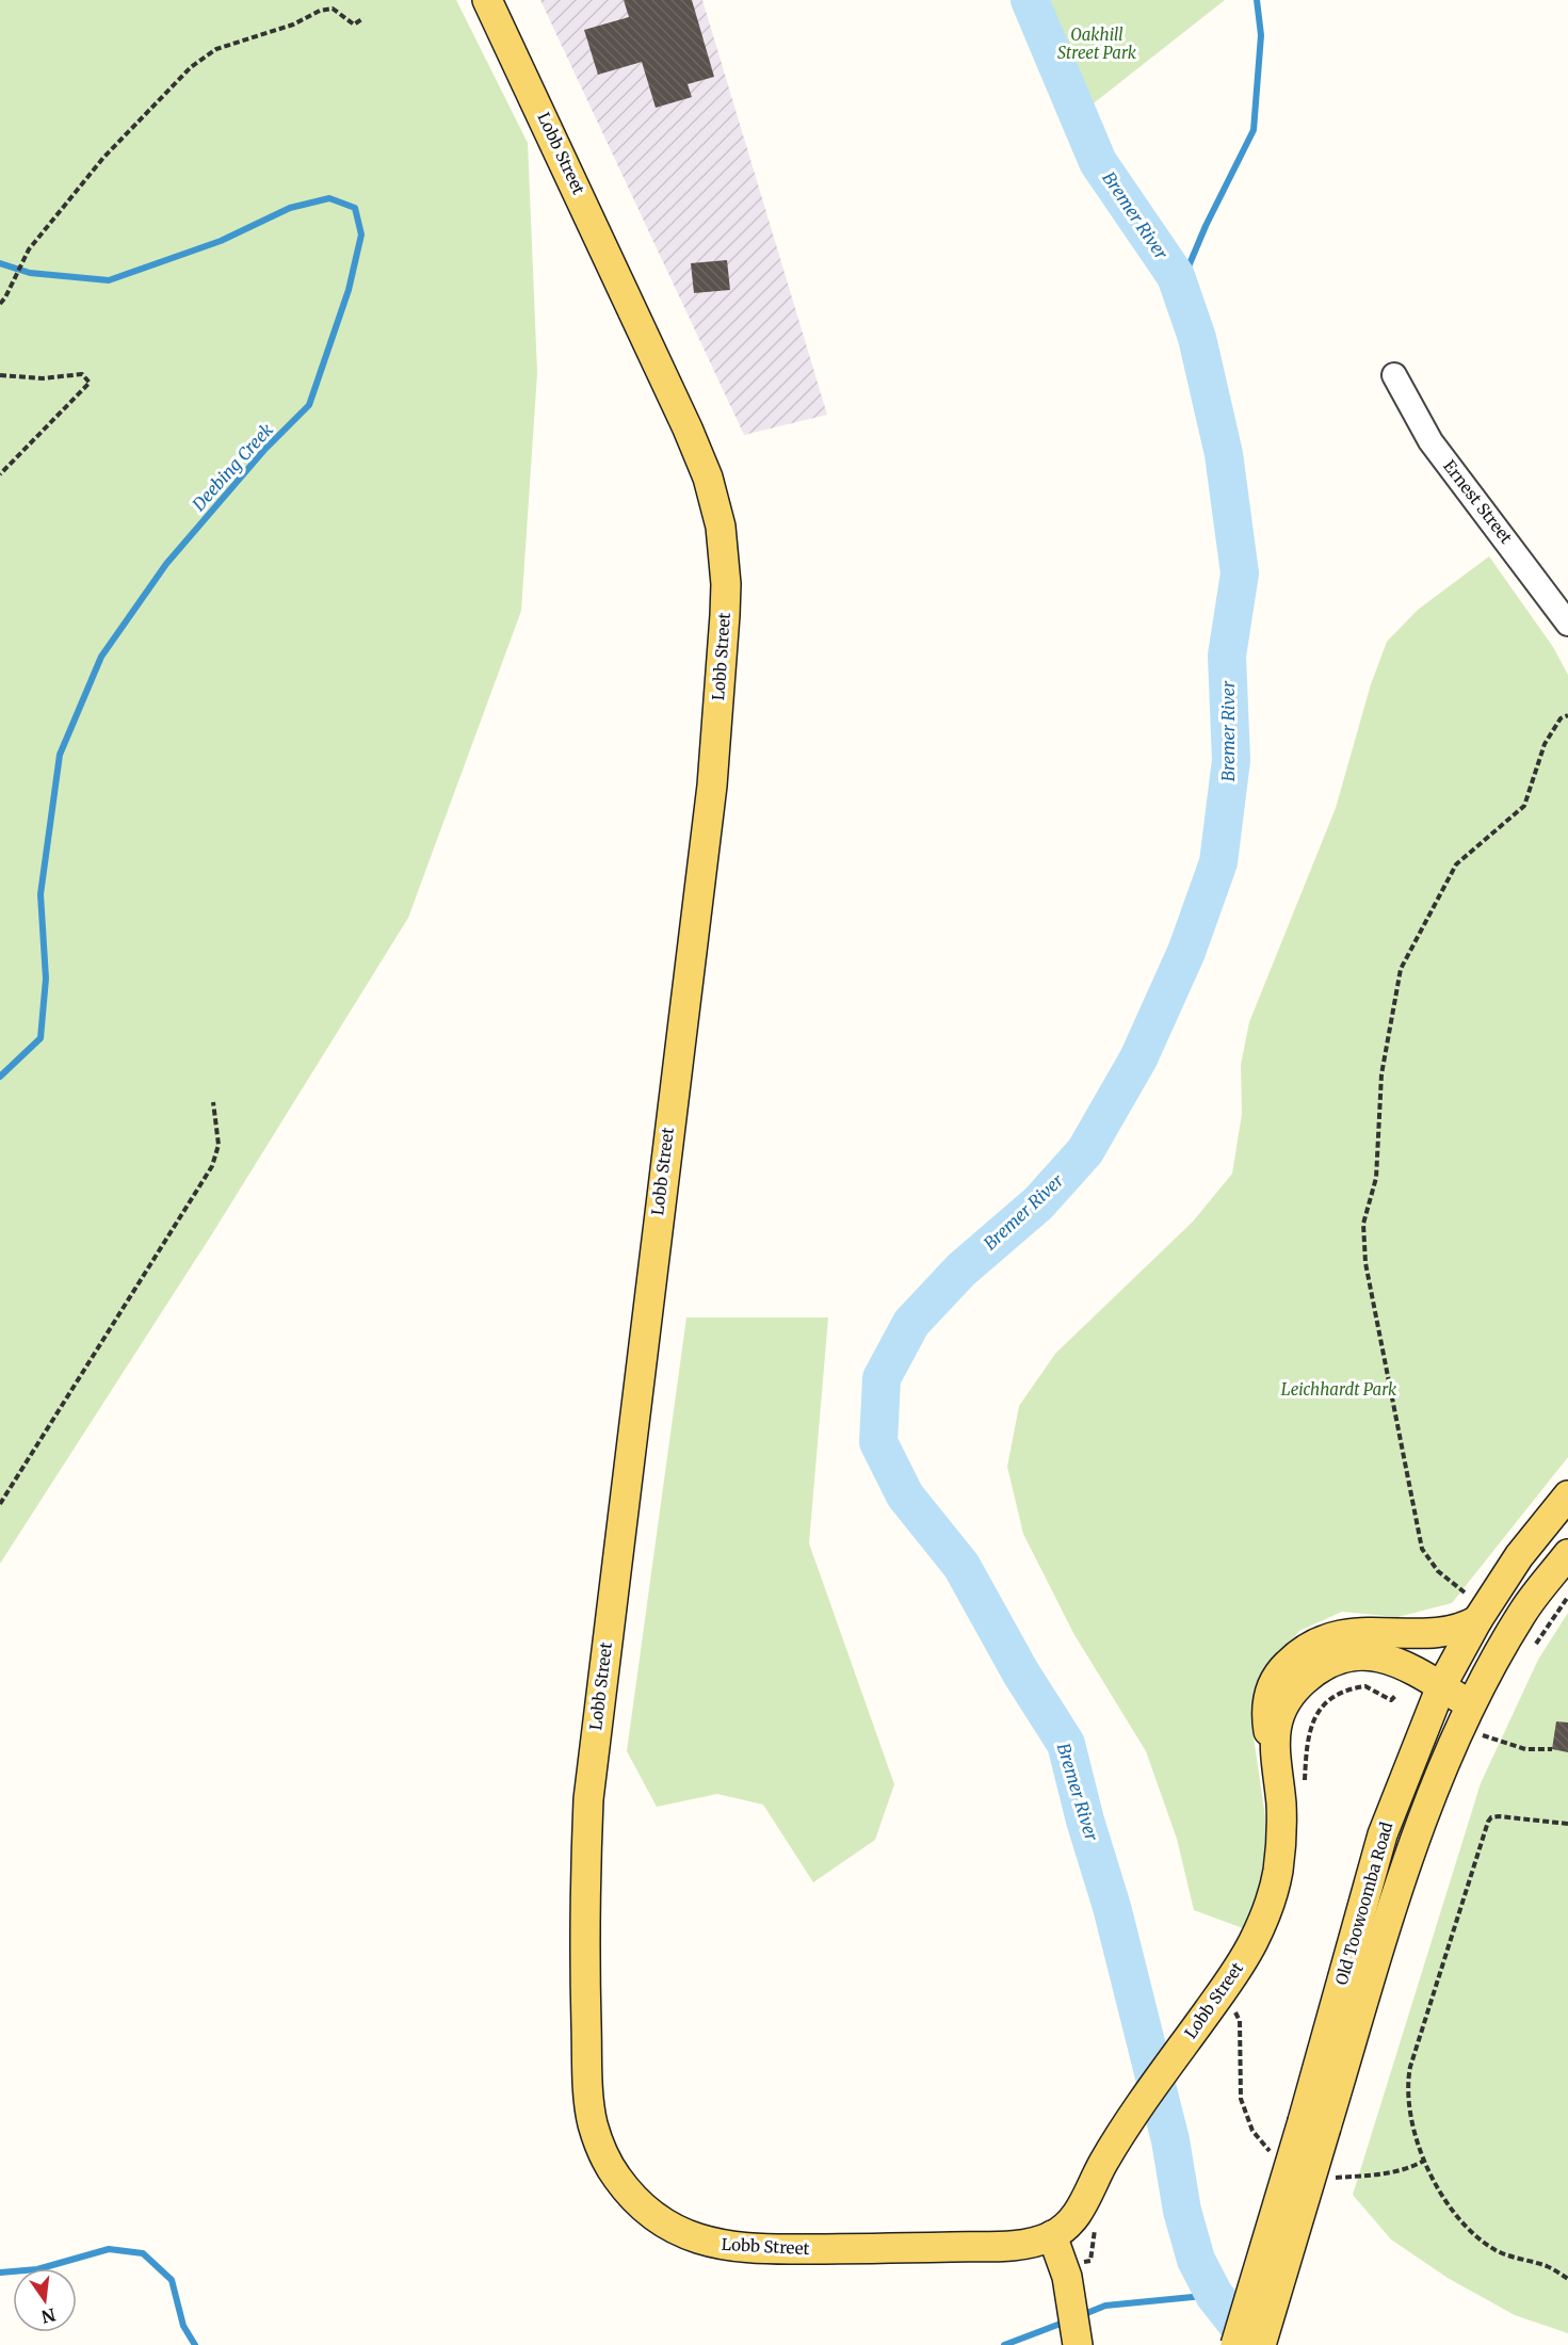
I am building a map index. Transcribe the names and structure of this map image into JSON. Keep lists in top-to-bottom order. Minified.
{"streets":{"main road":["Lobb Street","Old Toowoomba Road"],"street":["Ernest Street"]},"crossings":[["Lobb Street","Old Toowoomba Road"]],"water":["Bremer River","Deebing Creek"],"parks":["Oakhill Street Park","Leichhardt Park"],"north":"bottom"}
